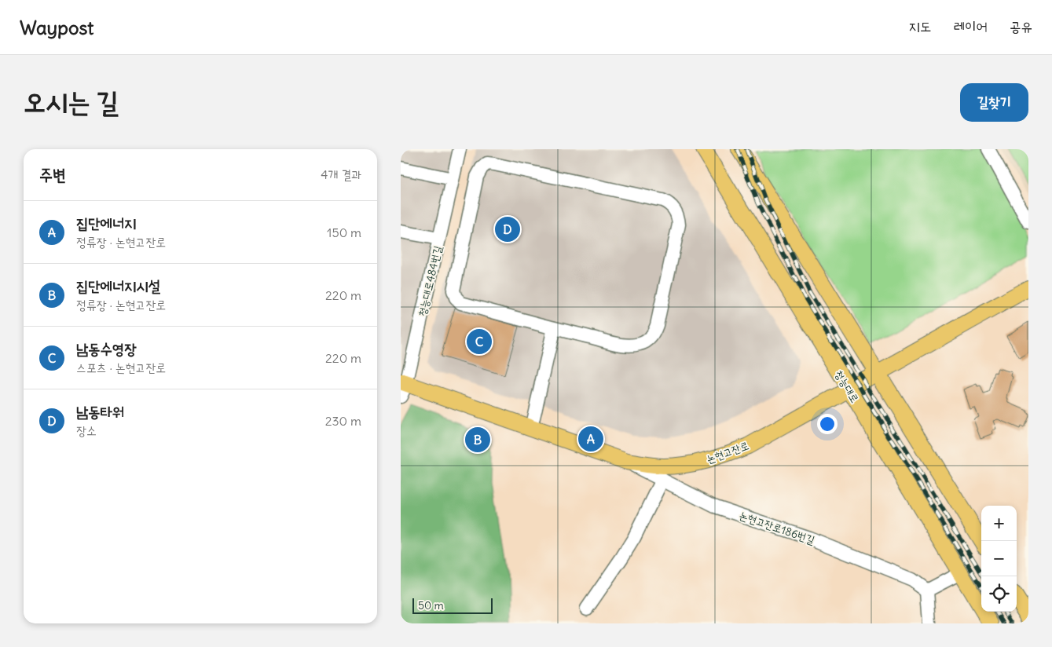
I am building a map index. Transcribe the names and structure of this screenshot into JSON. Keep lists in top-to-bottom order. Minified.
{"streets":{"main road":["청능대로","논현고잔로"],"street":["청능대로484번길","논현고잔로186번길"]},"crossings":[["청능대로484번길","논현고잔로"],["청능대로","논현고잔로"],["논현고잔로","논현고잔로186번길"]],"scale_bar":"50 m","page":{"header":"Waypost","nav":["지도","레이어","공유"],"buttons":"길찾기","title":"오시는 길","heading":["주변","4개 결과"],"list":[{"mark":"A","name":"집단에너지","note":"정류장 · 논현고잔로","value":"150 m"},{"mark":"B","name":"집단에너지시설","note":"정류장 · 논현고잔로","value":"220 m"},{"mark":"C","name":"남동수영장","note":"스포츠 · 논현고잔로","value":"220 m"},{"mark":"D","name":"남동타워","note":"장소","value":"230 m"}],"pins":["D","C","A","B"],"map_buttons":["+","−"],"scale":"50 m"}}
